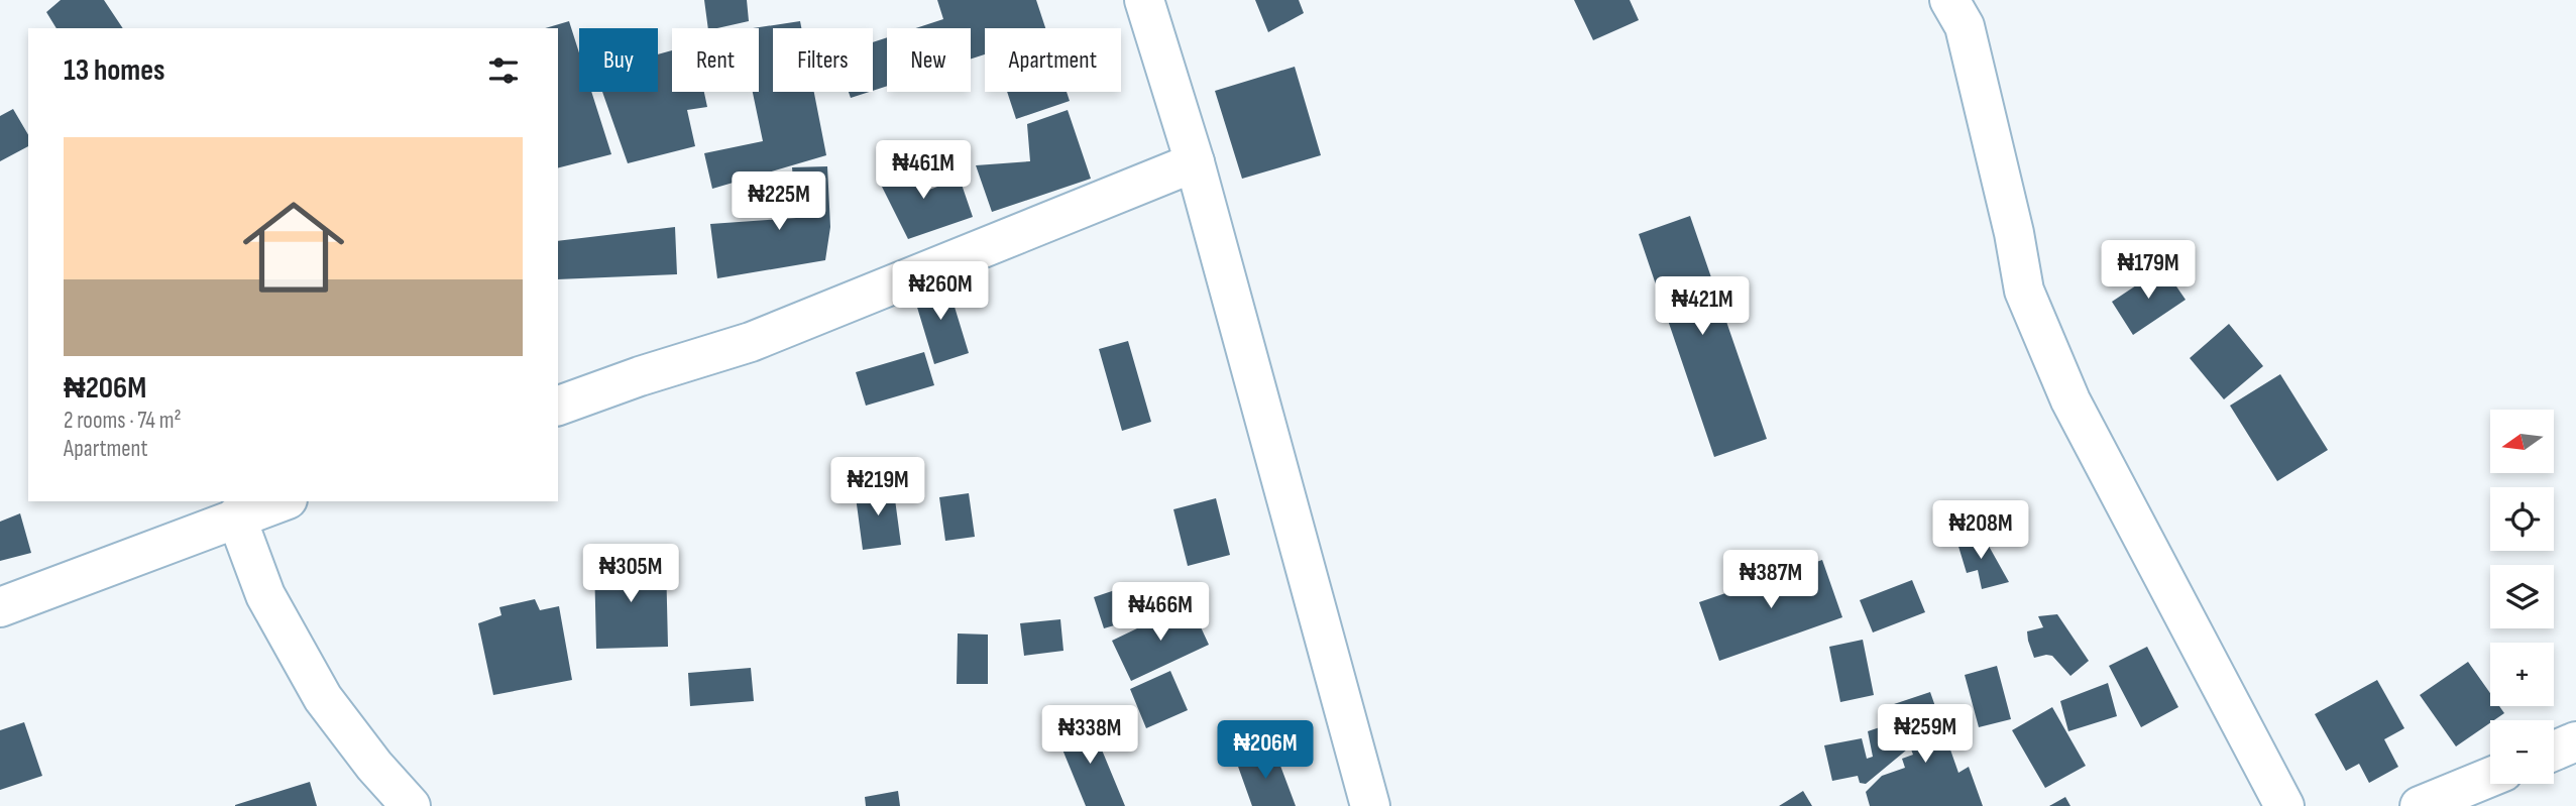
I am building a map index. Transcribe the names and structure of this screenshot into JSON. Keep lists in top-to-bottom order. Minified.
{"north":"left","page":{"chip":["Buy","Rent","Filters","New","Apartment"],"heading":"13 homes","list":[{"name":"₦206M","note":"2 rooms · 74 m² · Apartment"}],"price":["₦461M","₦225M","₦179M","₦260M","₦421M","₦219M","₦208M","₦305M","₦387M","₦466M","₦259M","₦338M","₦206M"],"map_buttons":["+","−"]}}
